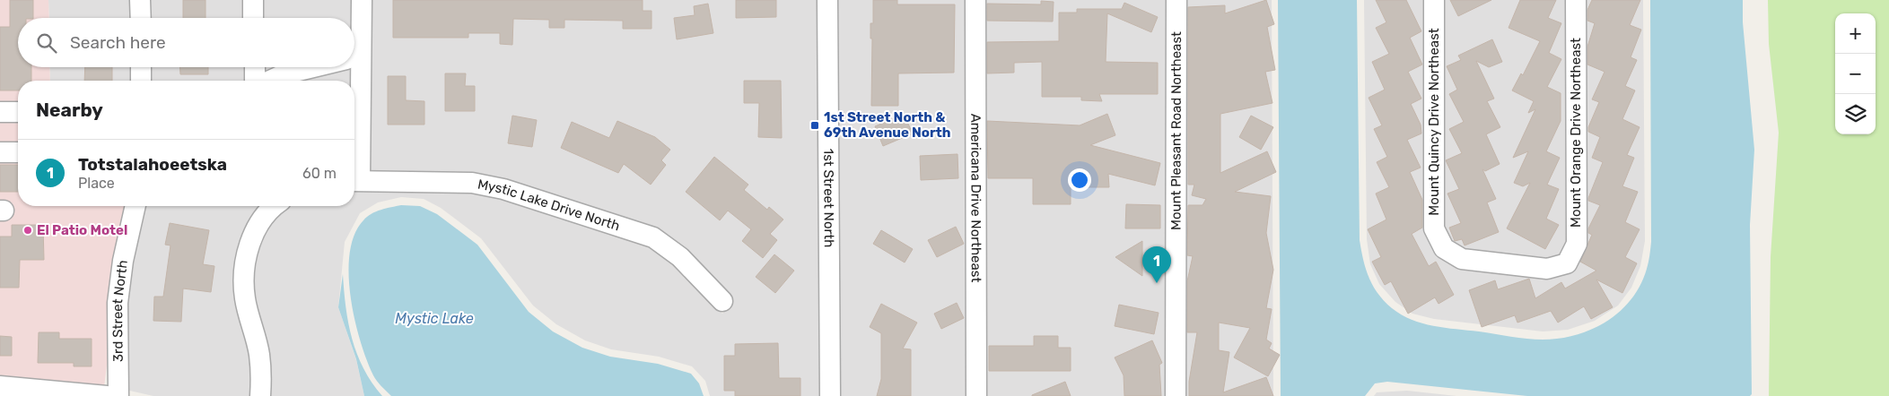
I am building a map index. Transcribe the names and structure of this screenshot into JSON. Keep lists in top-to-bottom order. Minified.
{"streets":{"street":["Mount Quincy Drive Northeast","Mount Pleasant Road Northeast","Mount Orange Drive Northeast","1st Street North","Americana Drive Northeast","Mystic Lake Drive North","3rd Street North"]},"crossings":[["Mount Quincy Drive Northeast","Mount Orange Drive Northeast"]],"water":["Mystic Lake"],"places":{"transit":["1st Street North & 69th Avenue North"],"other":["El Patio Motel"]},"page":{"map_buttons":["+","−"],"search":"Search here","heading":"Nearby","list":[{"mark":"1","name":"Totstalahoeetska","note":"Place","value":"60 m"}],"pins":"1"}}
